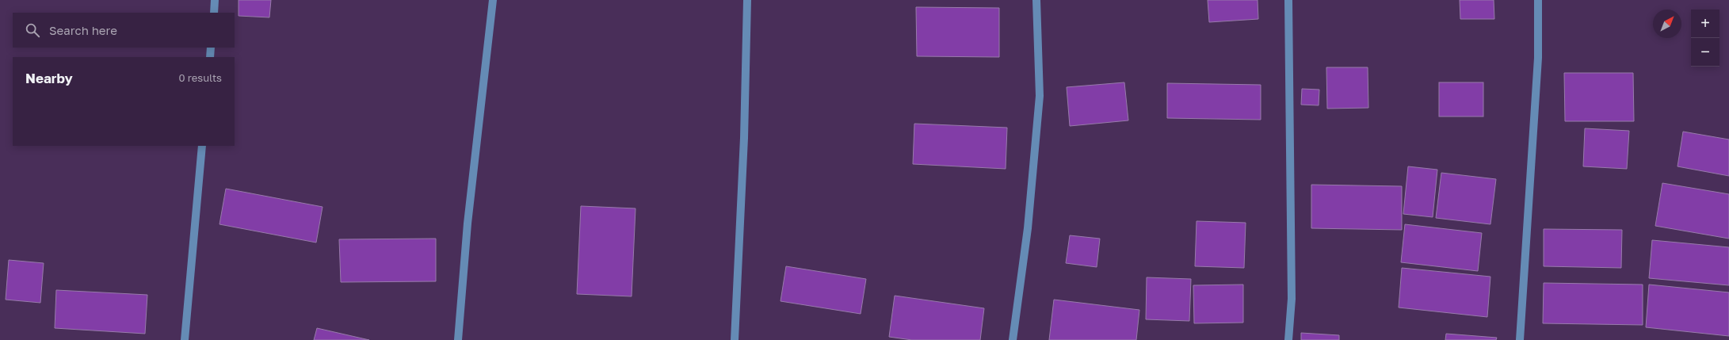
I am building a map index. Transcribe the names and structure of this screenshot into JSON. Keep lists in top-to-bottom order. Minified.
{"north":"top right","page":{"map_buttons":["+","−"],"search":"Search here","heading":["Nearby","0 results"]}}
